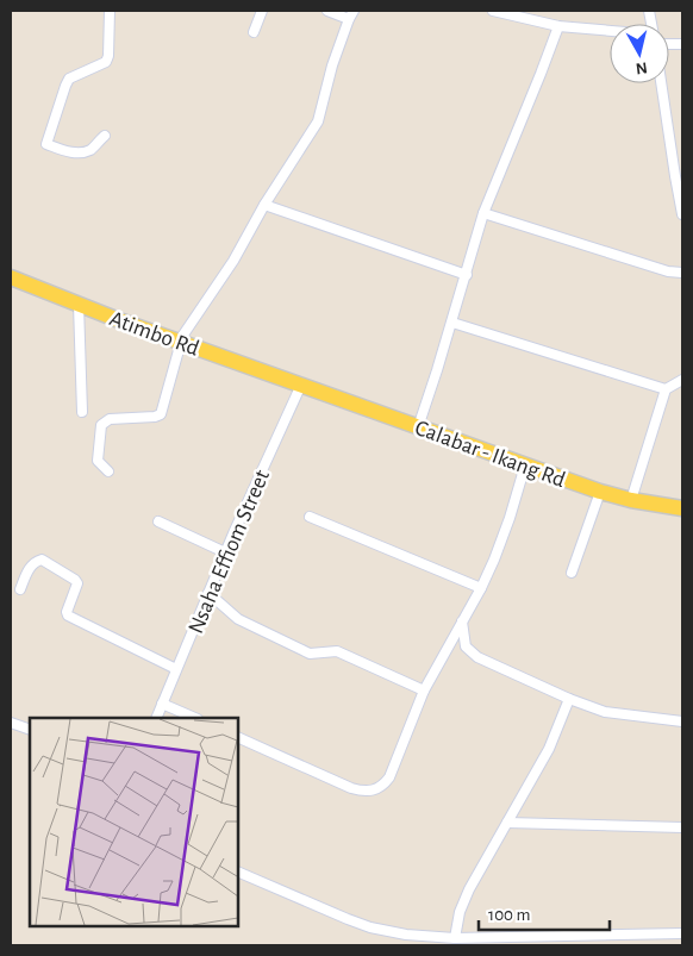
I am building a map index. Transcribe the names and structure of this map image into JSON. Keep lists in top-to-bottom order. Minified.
{"streets":{"main road":["Atimbo Rd","Calabar - Ikang Rd"],"street":["Nsaha Effiom Street"]},"crossings":[["Atimbo Rd","Calabar - Ikang Rd"],["Atimbo Rd","Nsaha Effiom Street"],["Calabar - Ikang Rd","Nsaha Effiom Street"]],"scale_bar":"100 m","north":"bottom"}
